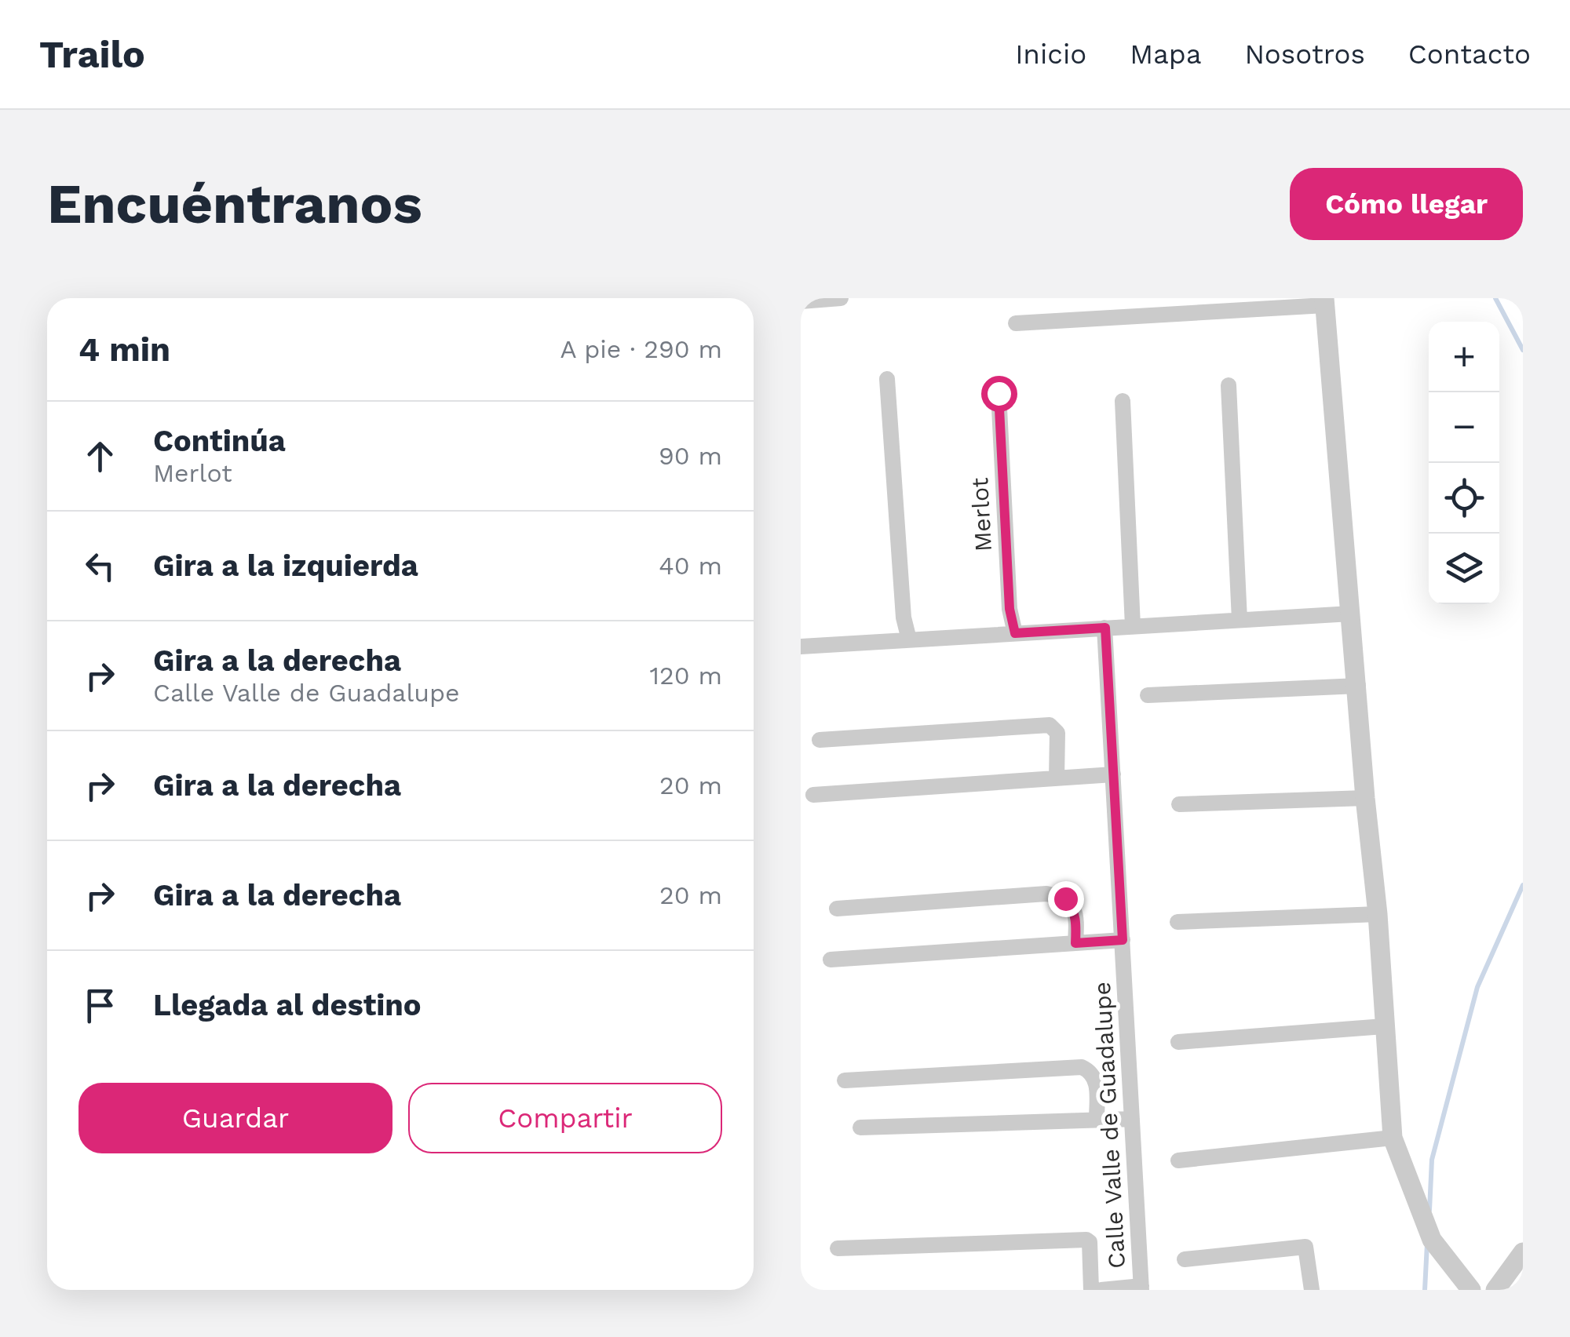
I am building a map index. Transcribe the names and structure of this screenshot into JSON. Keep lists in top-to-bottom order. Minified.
{"streets":{"street":["Merlot","Calle Valle de Guadalupe"]},"page":{"header":"Trailo","nav":["Inicio","Mapa","Nosotros","Contacto"],"buttons":["Cómo llegar",["Guardar","Compartir"]],"title":"Encuéntranos","heading":["4 min","A pie · 290 m"],"map_buttons":["+","−"],"list":[["Continúa","Merlot","90 m"],["Gira a la izquierda","40 m"],["Gira a la derecha","Calle Valle de Guadalupe","120 m"],["Gira a la derecha","20 m"],["Gira a la derecha","20 m"],"Llegada al destino"]}}
